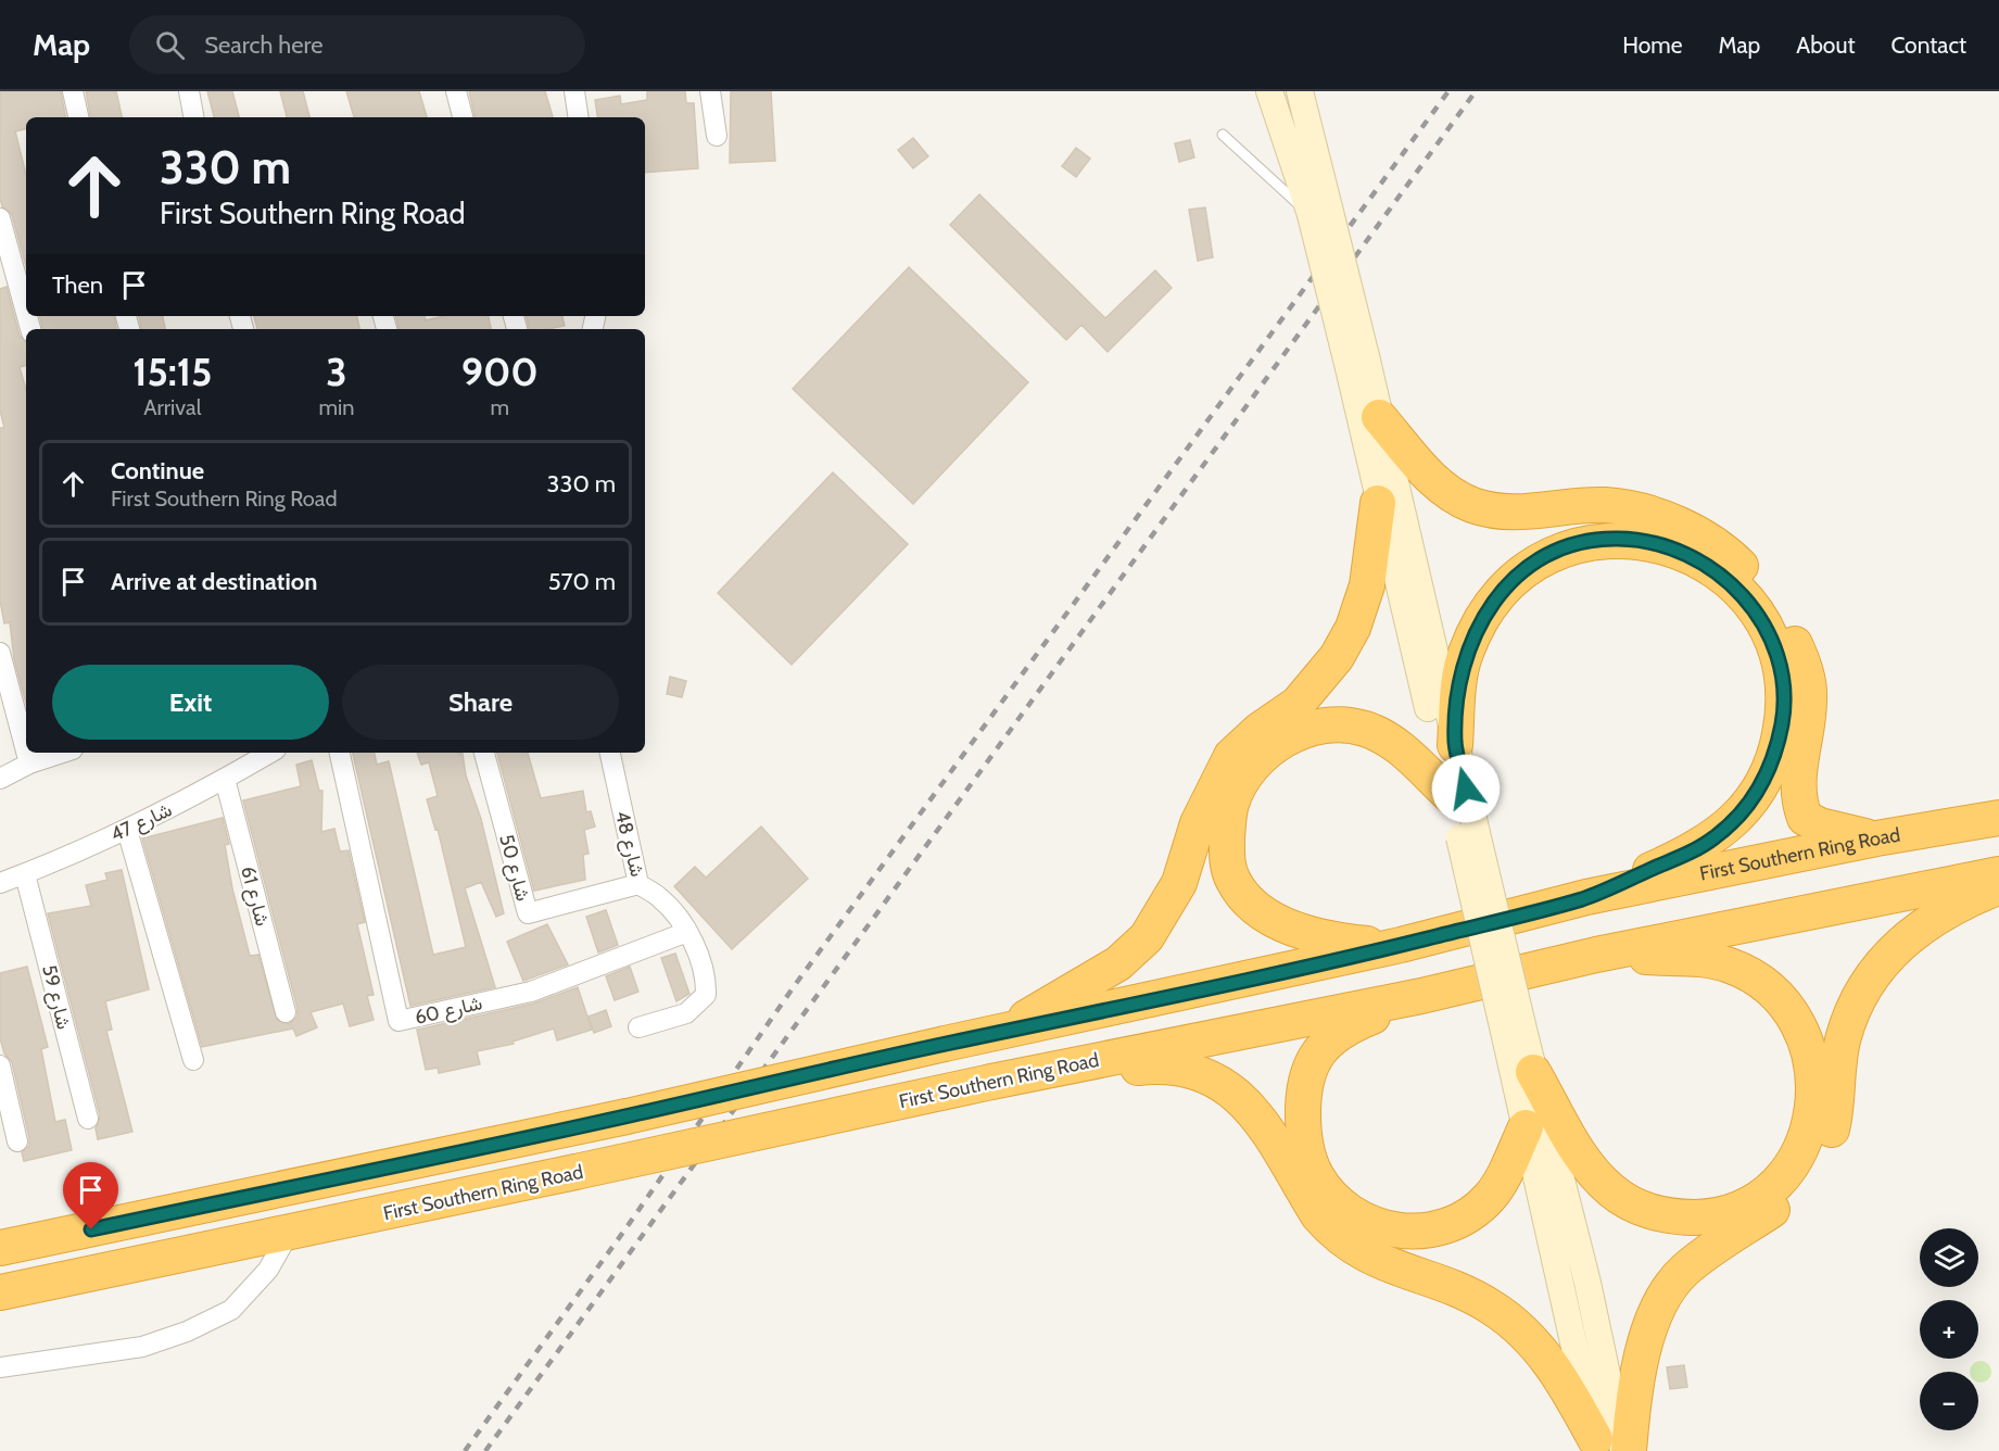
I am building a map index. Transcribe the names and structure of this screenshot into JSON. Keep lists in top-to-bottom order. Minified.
{"streets":{"highway":["First Southern Ring Road"],"street":["شارع 47","شارع 48","شارع 50","شارع 61","شارع 59","شارع 60"]},"crossings":[["شارع 47","شارع 61"],["شارع 47","شارع 59"],["شارع 48","شارع 50"],["شارع 48","شارع 60"]],"page":{"header":"Map","search":"Search here","nav":["Home","Map","About","Contact"],"turn":["330 m","First Southern Ring Road"],"then":"Then","eta":["15:15","Arrival","3","min","900","m"],"list":[{"name":"Continue","note":"First Southern Ring Road","value":"330 m"},{"name":"Arrive at destination","value":"570 m"}],"buttons":["Exit","Share"],"map_buttons":["+","−"]}}
